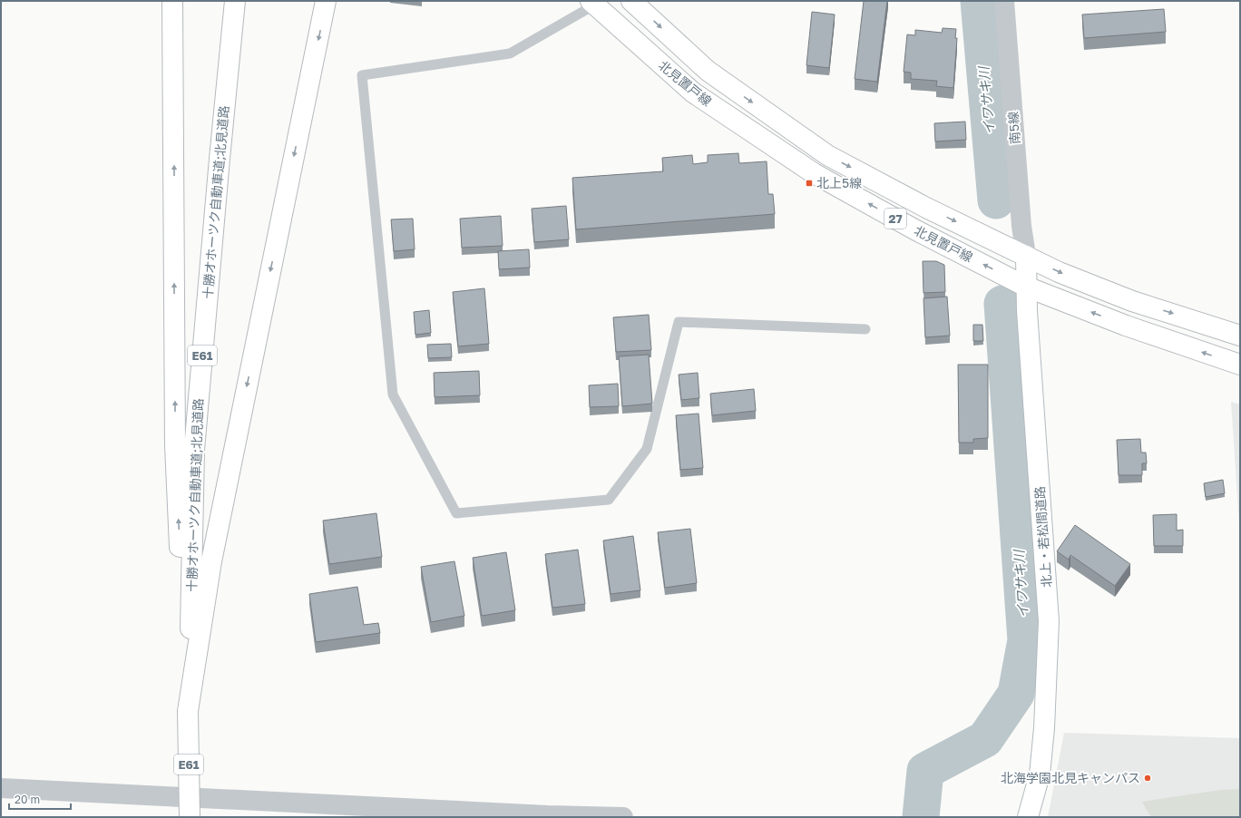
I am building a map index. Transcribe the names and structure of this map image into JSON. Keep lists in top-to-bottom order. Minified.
{"streets":{"main road":["北見置戸線","十勝オホーツク自動車道;北見道路","27","E61","北上・若松間道路"],"street":["南5線"]},"crossings":[["北見置戸線","南5線"],["北見置戸線","北上・若松間道路"],["南5線","北上・若松間道路"]],"water":["イワサキ川"],"places":{"transit":["北上5線"],"other":["北海学園北見キャンパス"]},"scale_bar":"20 m"}
